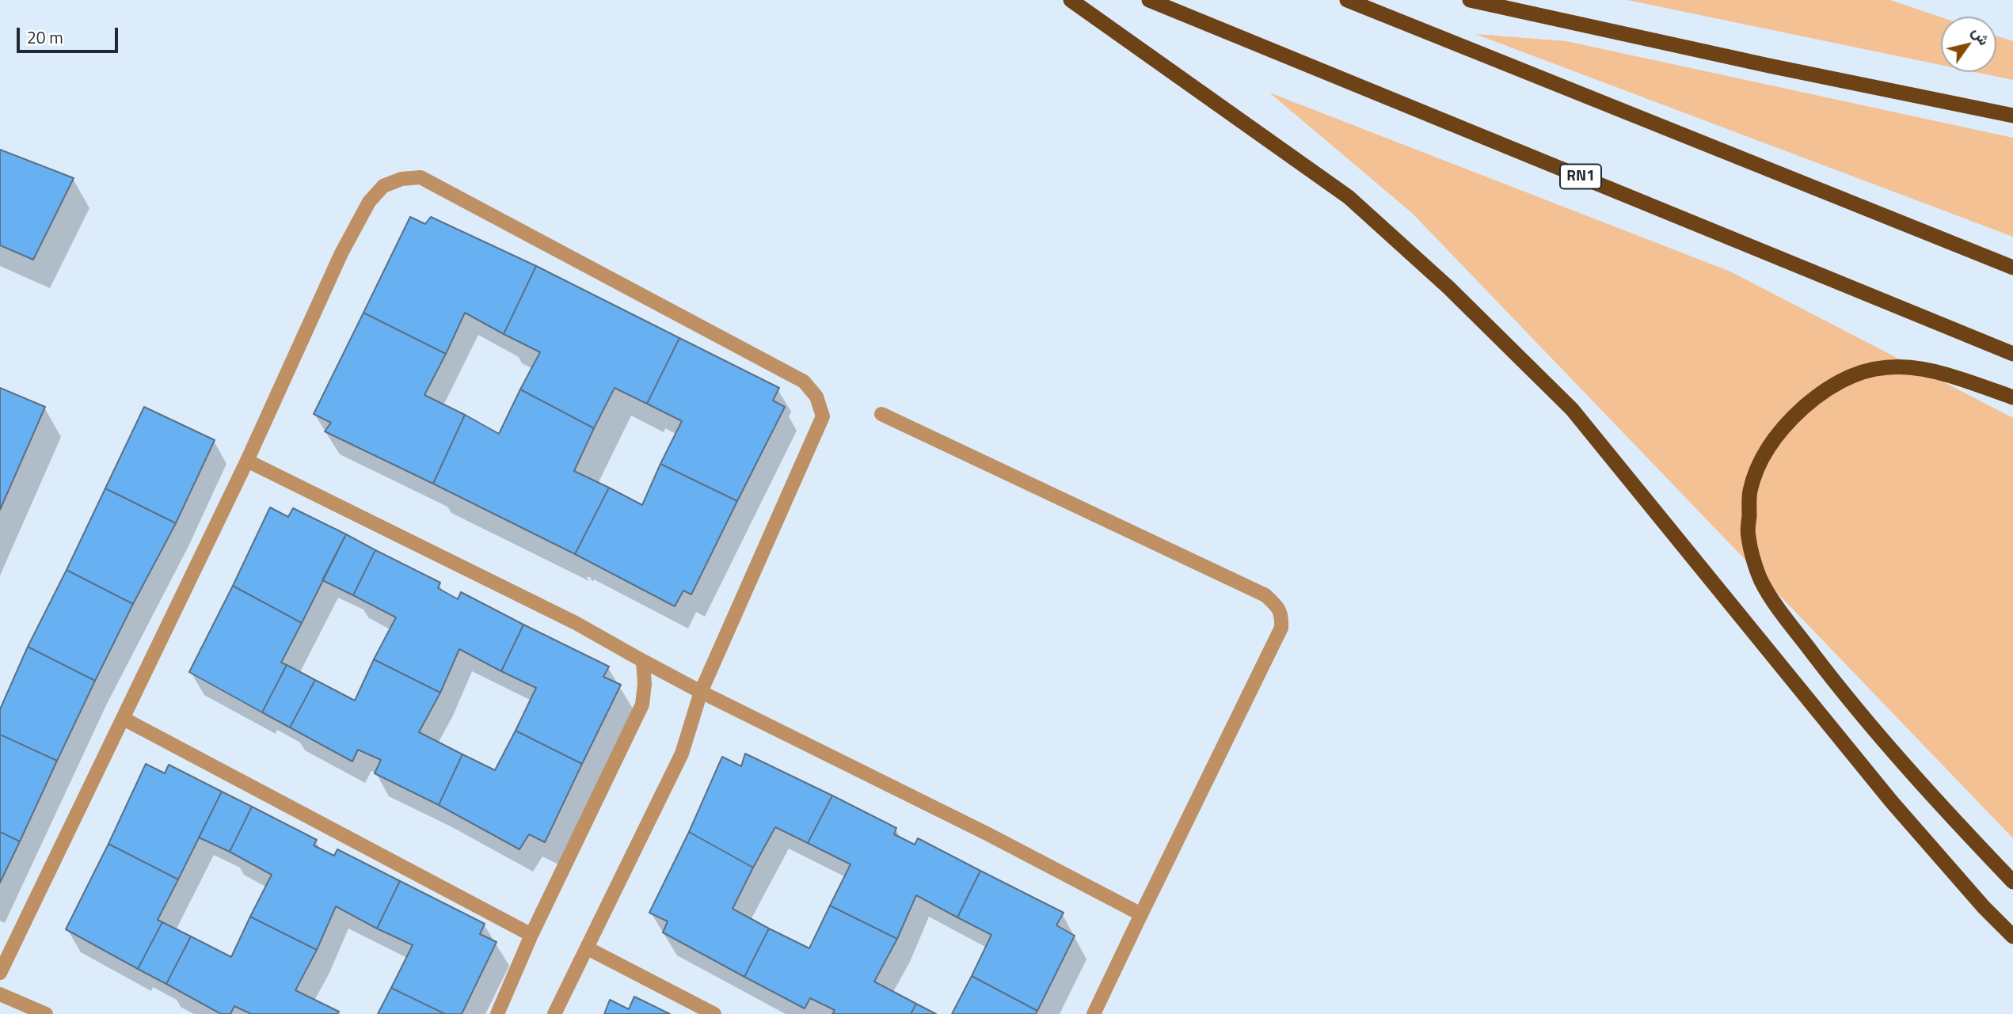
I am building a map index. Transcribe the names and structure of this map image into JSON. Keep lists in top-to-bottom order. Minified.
{"streets":{"highway":["RN1"]},"scale_bar":"20 m","north":"top right"}
